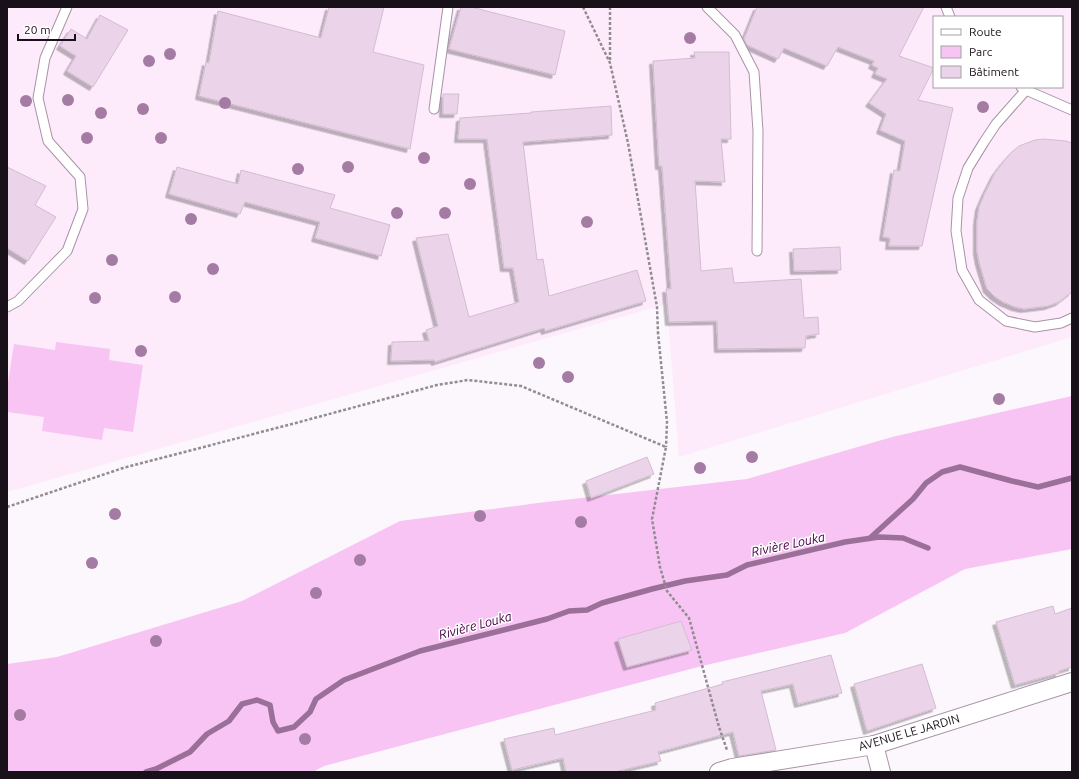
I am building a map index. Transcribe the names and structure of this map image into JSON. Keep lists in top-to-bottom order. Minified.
{"streets":{"street":["AVENUE LE JARDIN"]},"water":["Rivière Louka"],"legend":["Route","Parc","Bâtiment"],"scale_bar":"20 m"}
